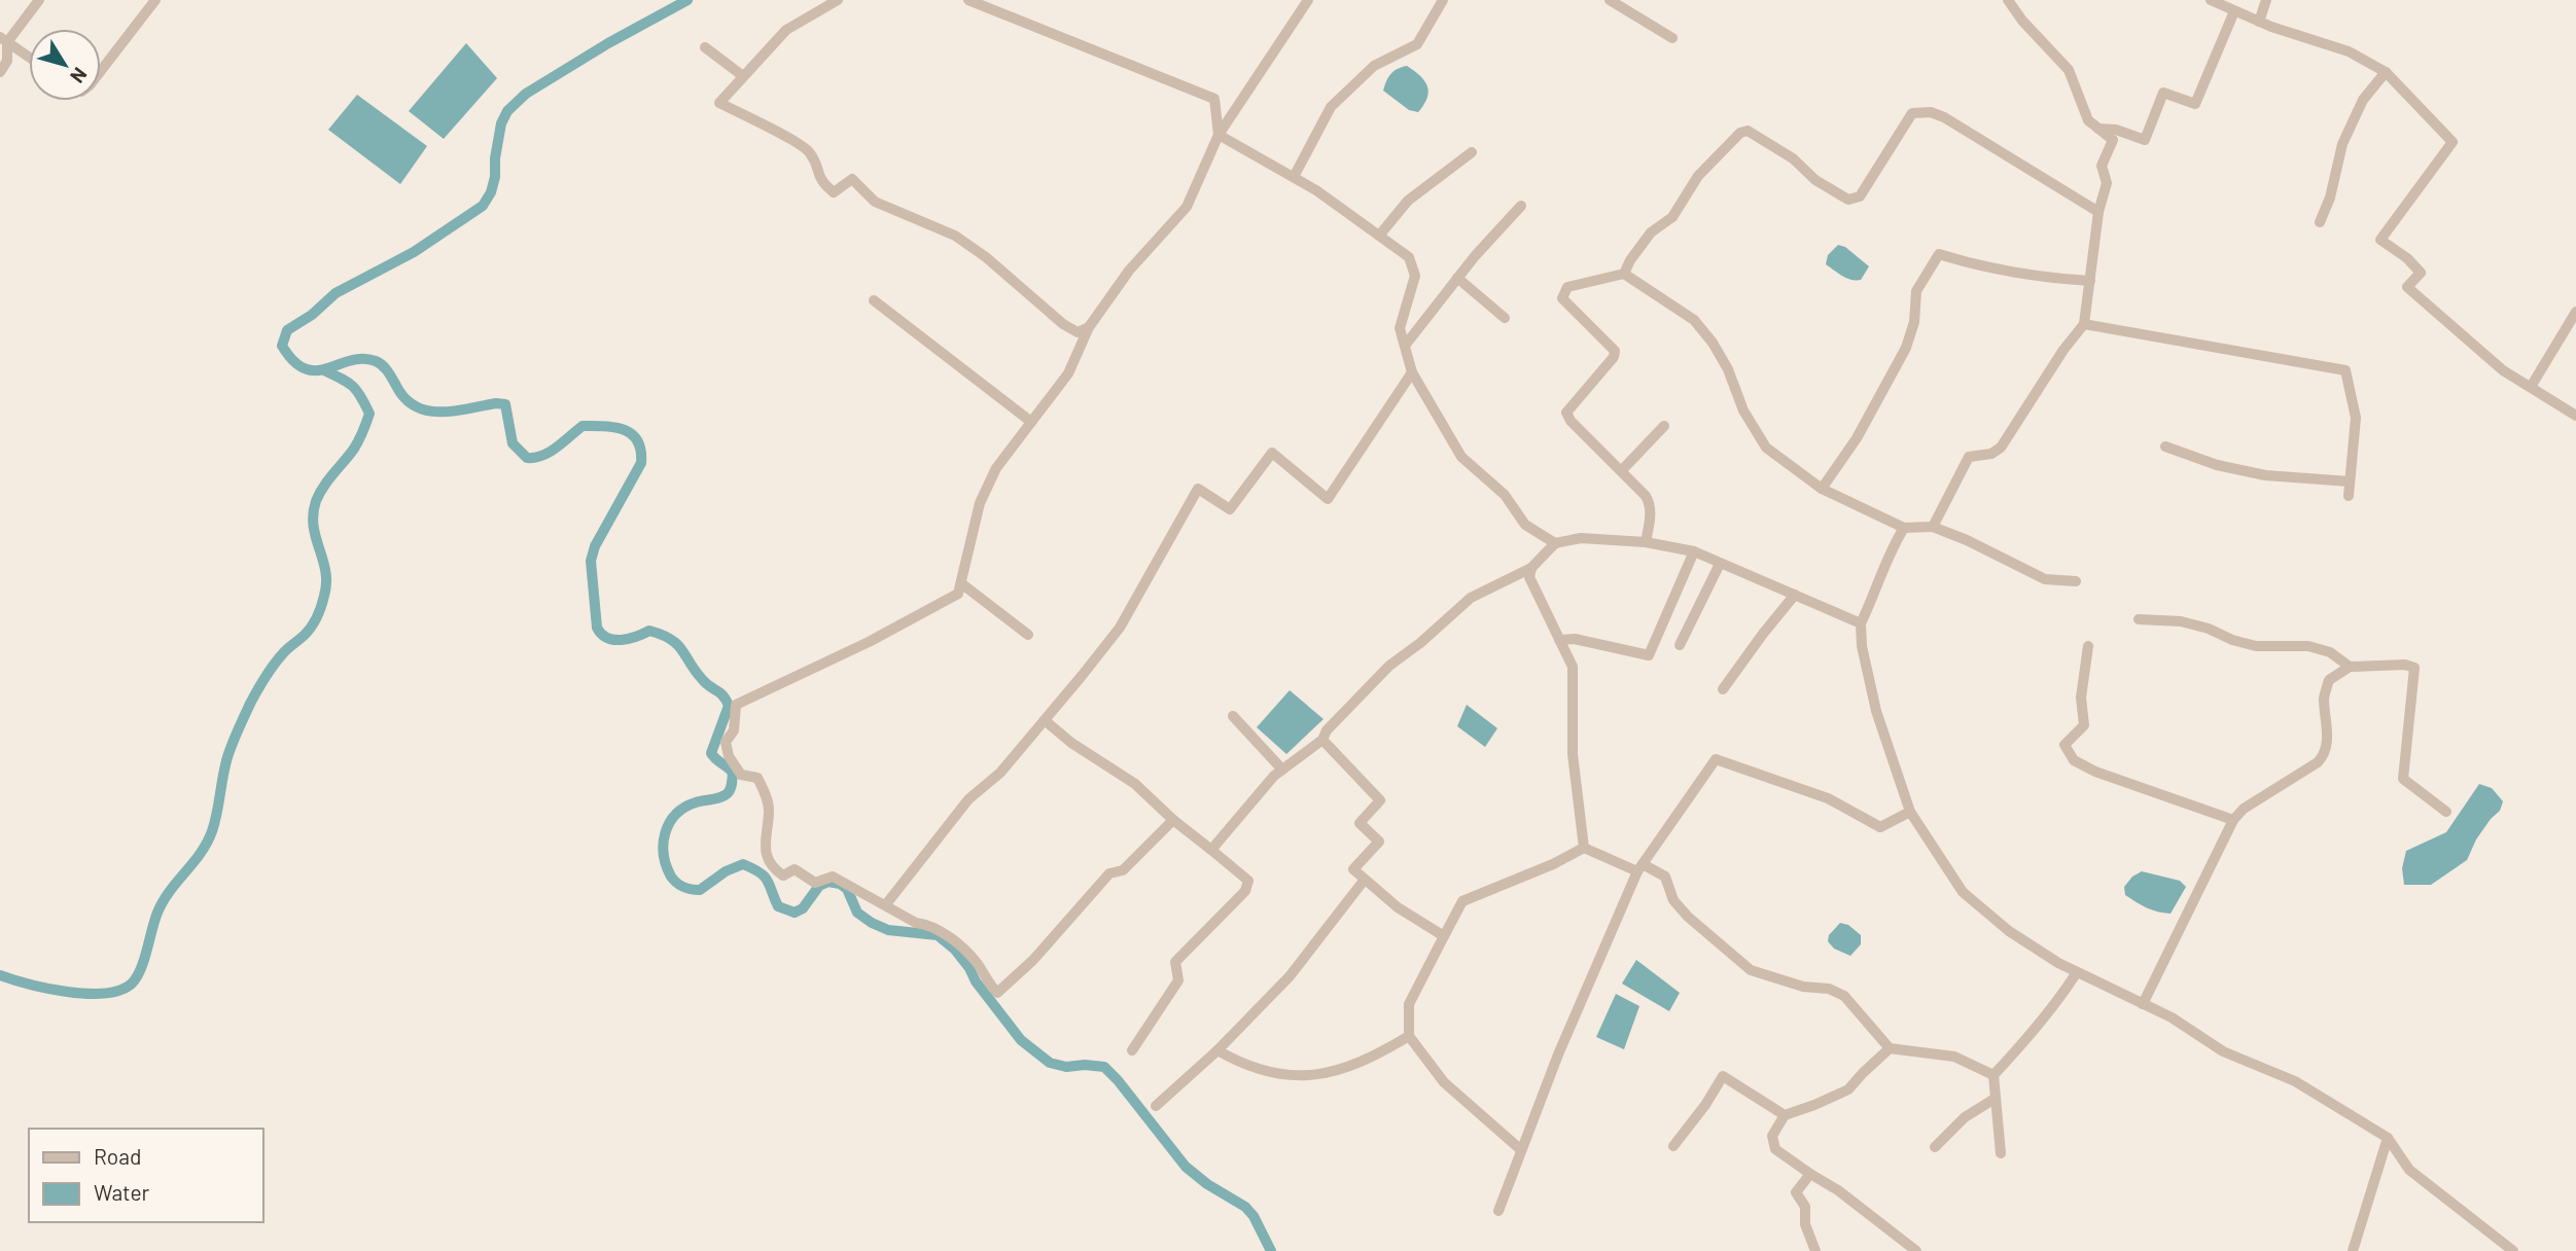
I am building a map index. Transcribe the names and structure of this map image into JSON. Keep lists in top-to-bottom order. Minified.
{"legend":["Road","Water"],"north":"bottom right"}
